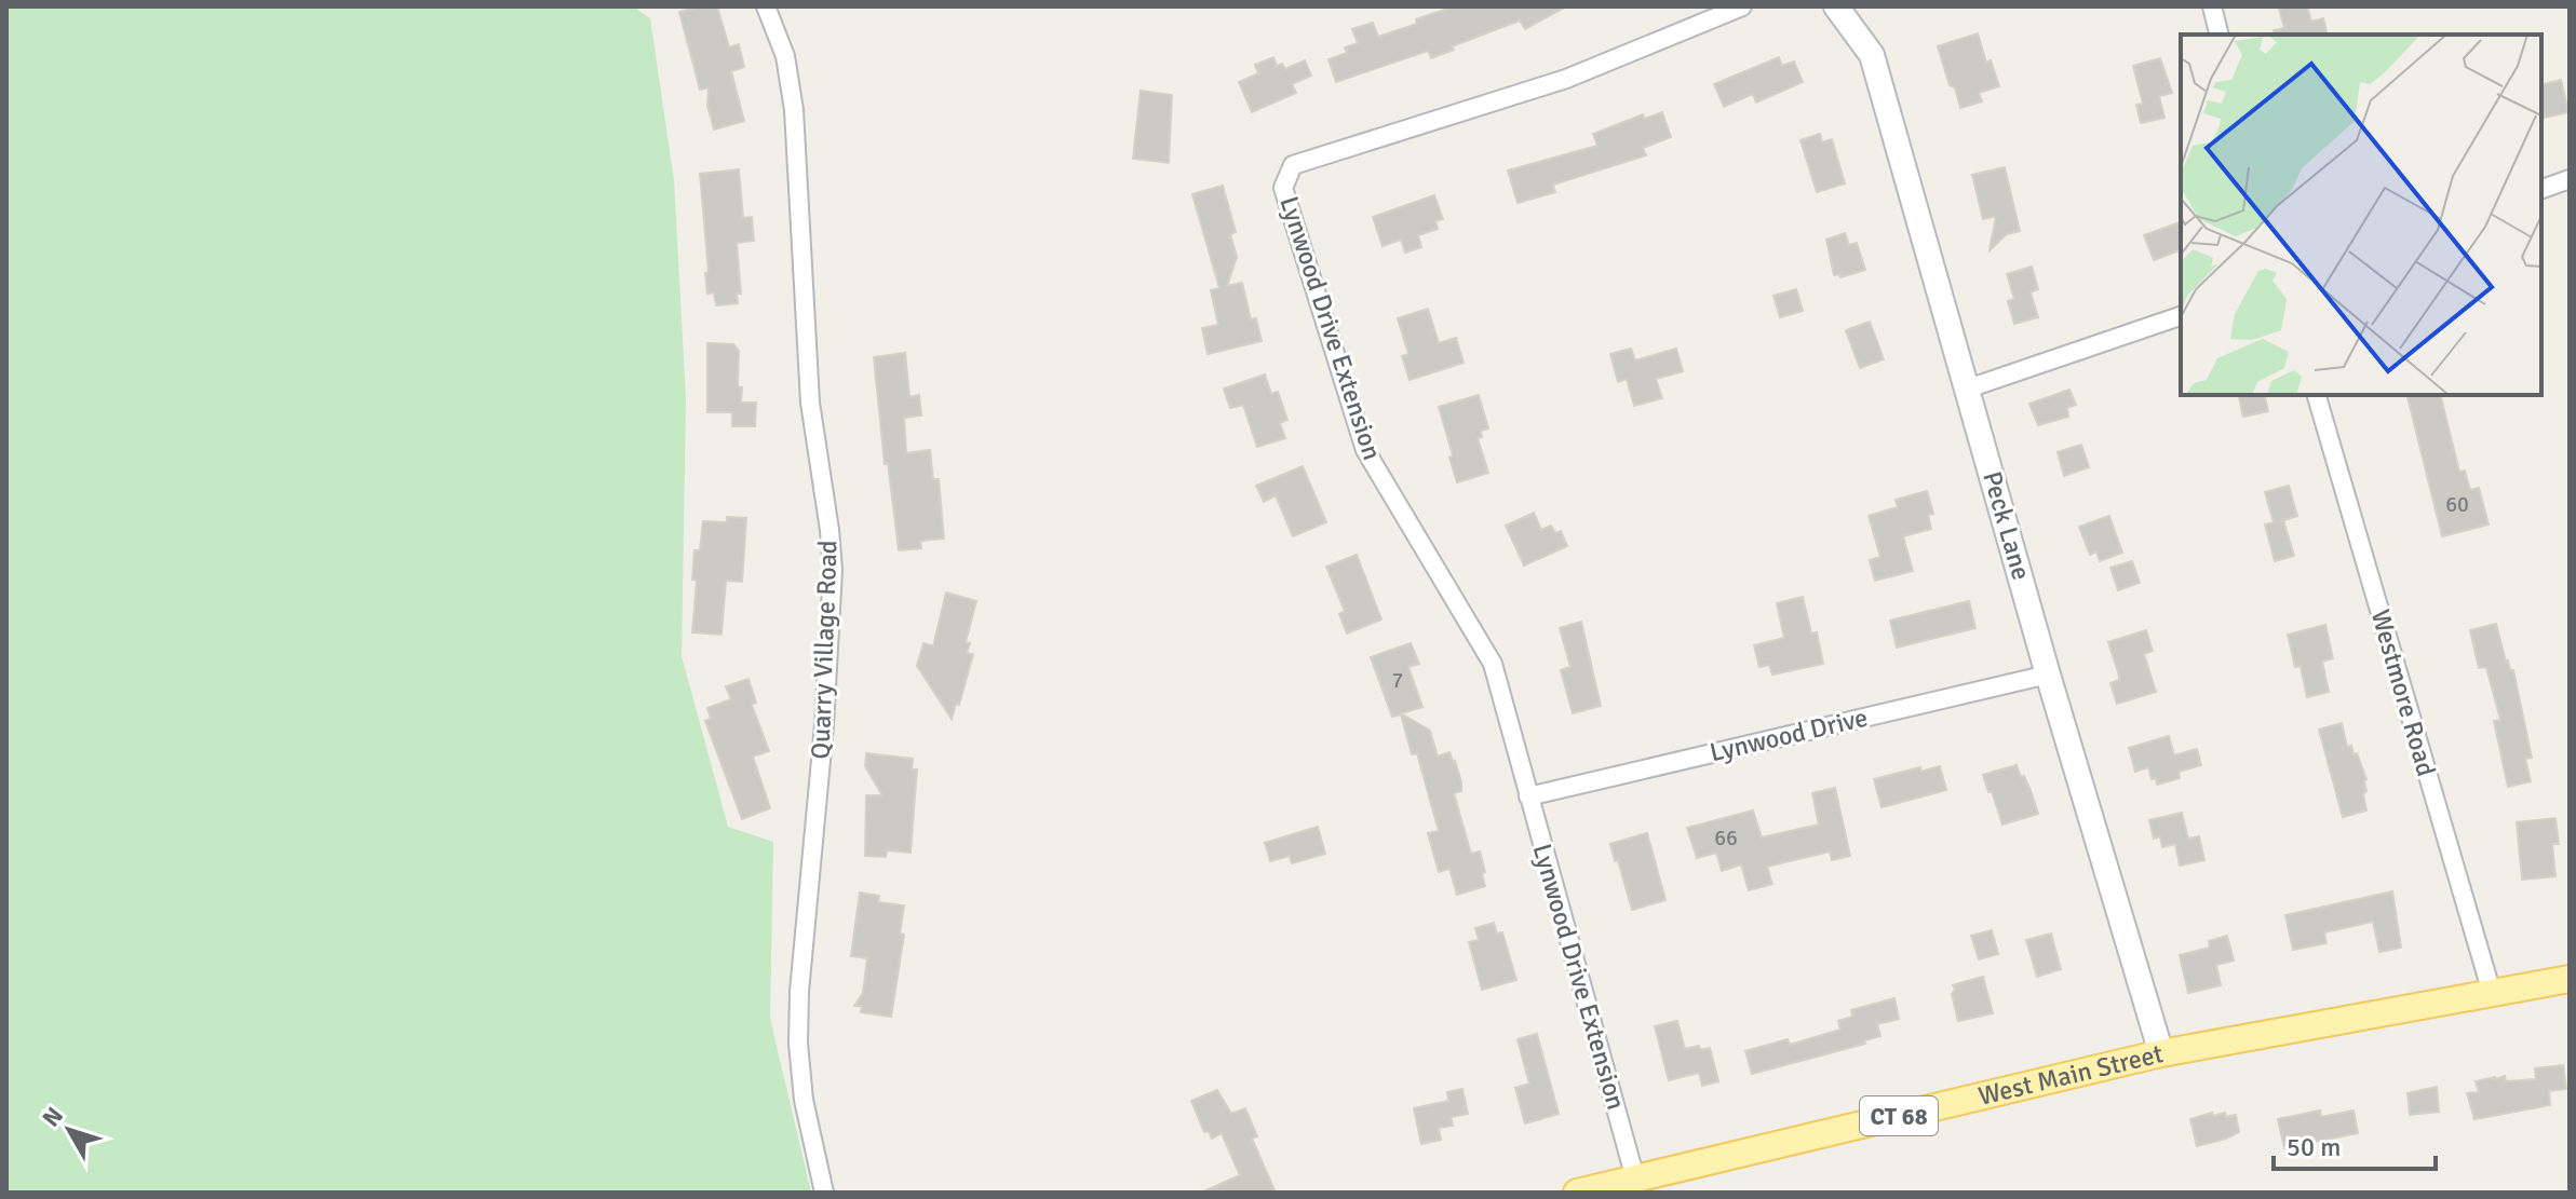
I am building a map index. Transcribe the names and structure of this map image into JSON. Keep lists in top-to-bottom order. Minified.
{"streets":{"main road":["West Main Street","CT 68"],"street":["Lynwood Drive Extension","Peck Lane","Quarry Village Road","Westmore Road","Lynwood Drive"]},"crossings":[["Lynwood Drive Extension","Lynwood Drive"],["Lynwood Drive Extension","West Main Street"],["Peck Lane","Lynwood Drive"],["Peck Lane","West Main Street"],["Westmore Road","West Main Street"]],"house_numbers":["60","7","66"],"scale_bar":"50 m","north":"top left"}
